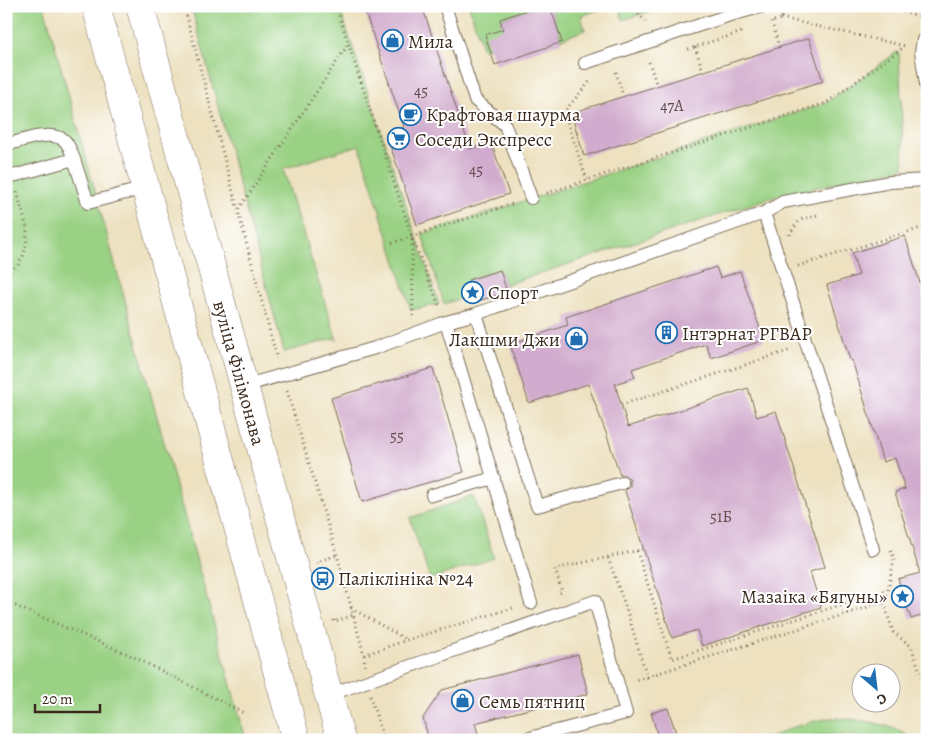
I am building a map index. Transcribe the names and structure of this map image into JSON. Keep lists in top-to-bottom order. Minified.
{"streets":{"main road":["вуліца Філімонава"]},"places":{"shop":["Мила","Лакшми Джи","Семь пятниц"],"cafe":["Крафтовая шаурма"],"supermarket":["Соседи Экспресс"],"place":["Спорт","Мазаіка «Бягуны»"],"building":["Інтэрнат РГВАР"],"bus stop":["Паліклініка №24"]},"house_numbers":["45","47А","45","55","51Б"],"scale_bar":"20 m","north":"bottom right"}
